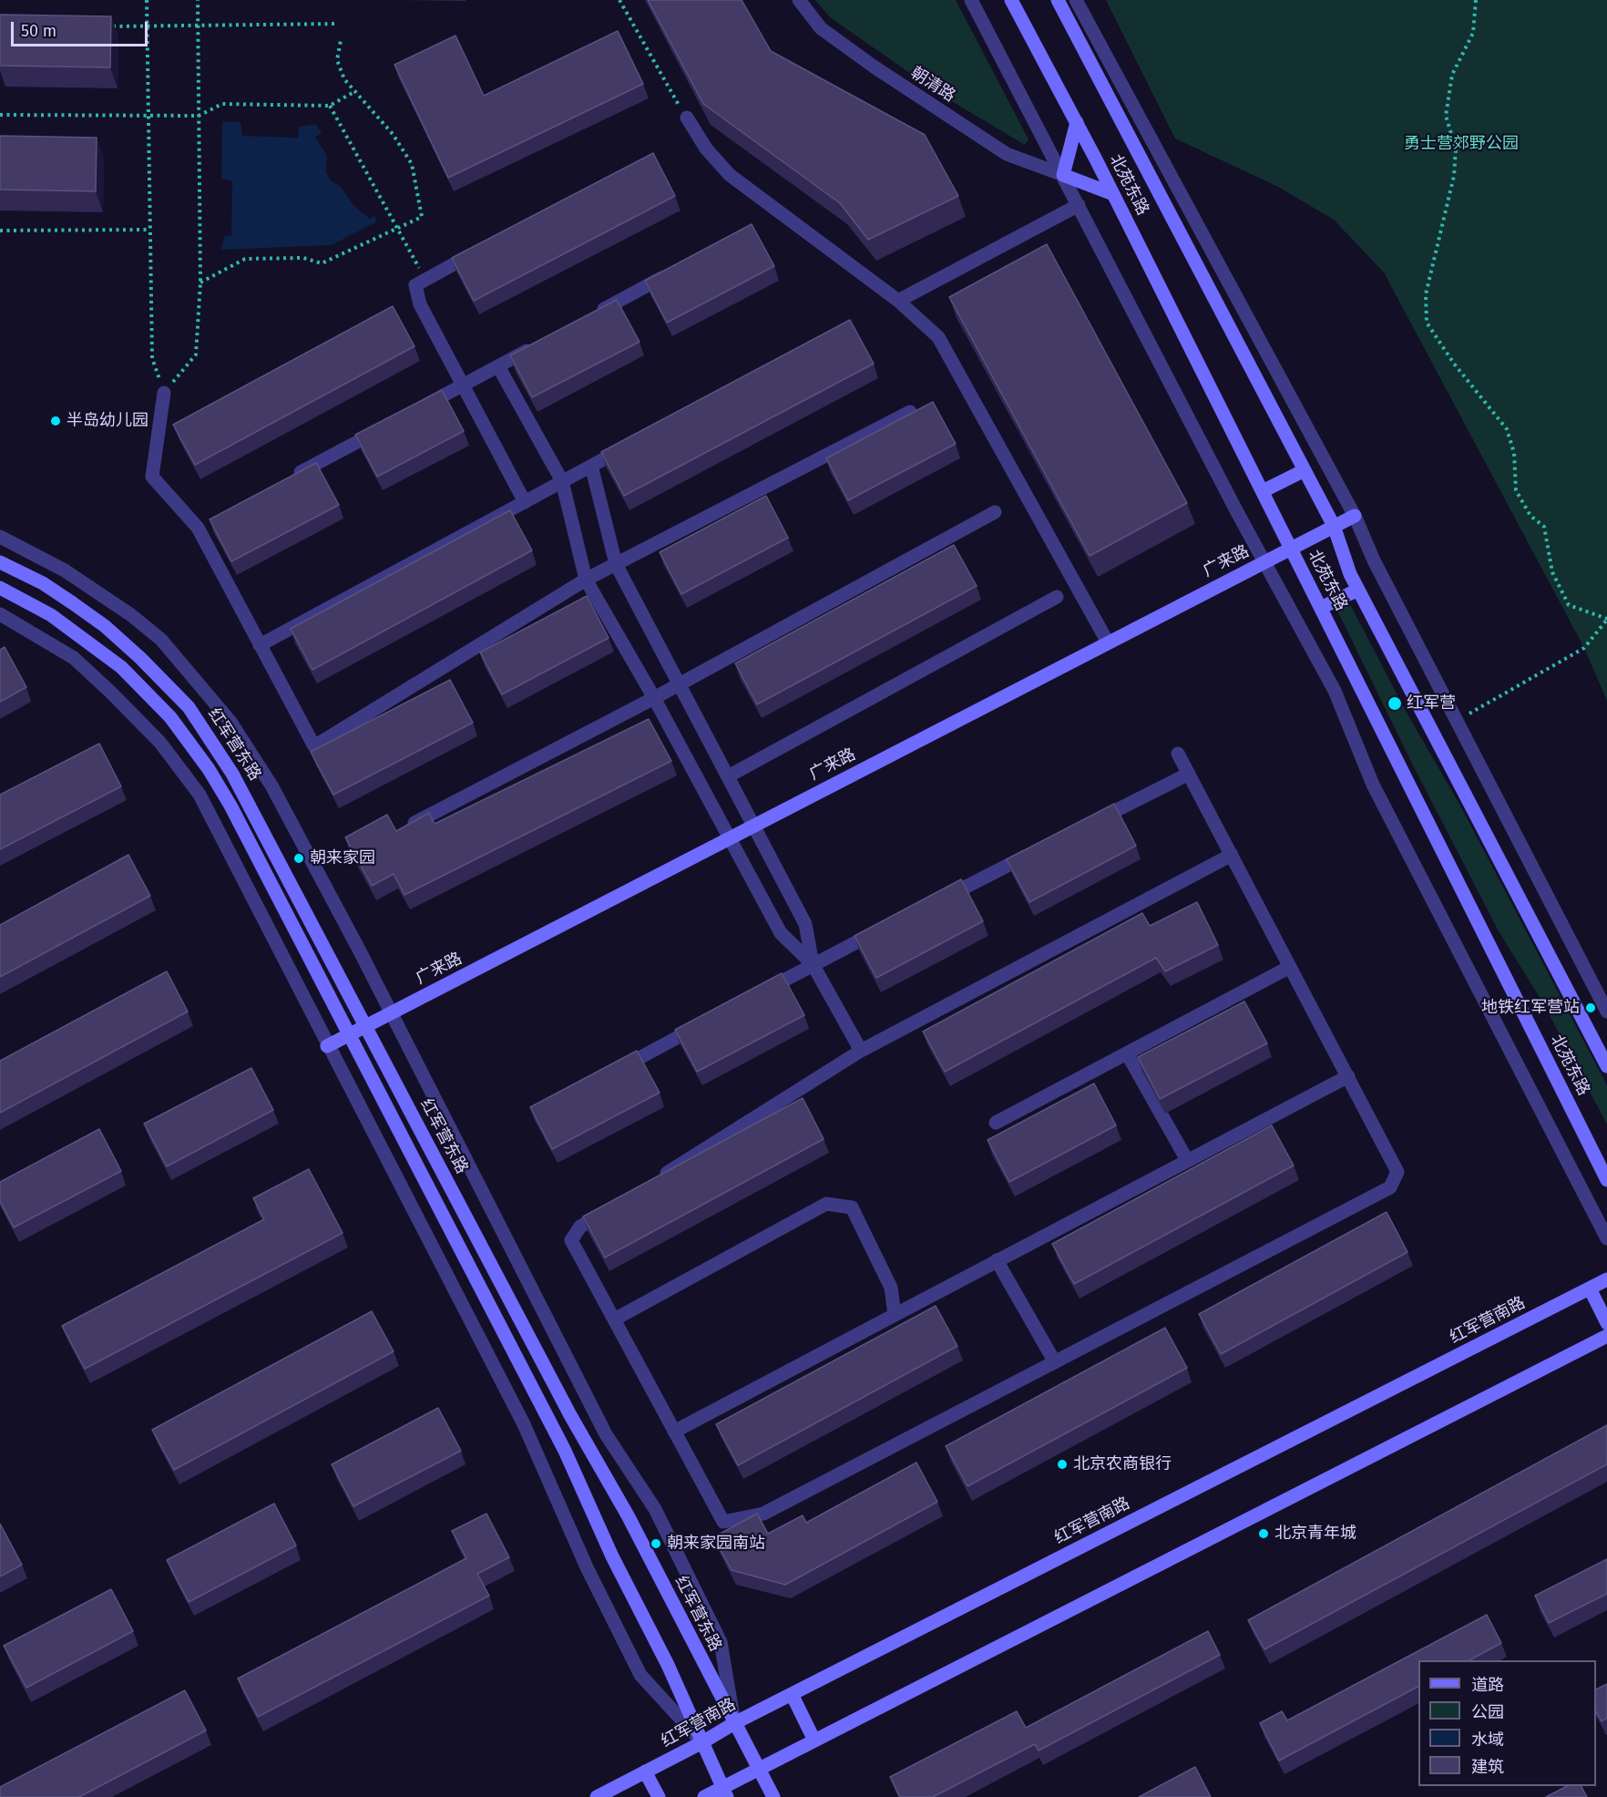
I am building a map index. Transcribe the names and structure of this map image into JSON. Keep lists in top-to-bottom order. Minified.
{"streets":{"main road":["北苑东路","广来路","红军营东路","红军营南路"],"street":["朝清路"]},"crossings":[["北苑东路","广来路"],["广来路","红军营东路"],["红军营东路","红军营南路"]],"parks":["勇士营郊野公园"],"places":["半岛幼儿园","红军营","朝来家园","地铁红军营站","北京农商银行","北京青年城","朝来家园南站"],"legend":["道路","公园","水域","建筑"],"scale_bar":"50 m"}
